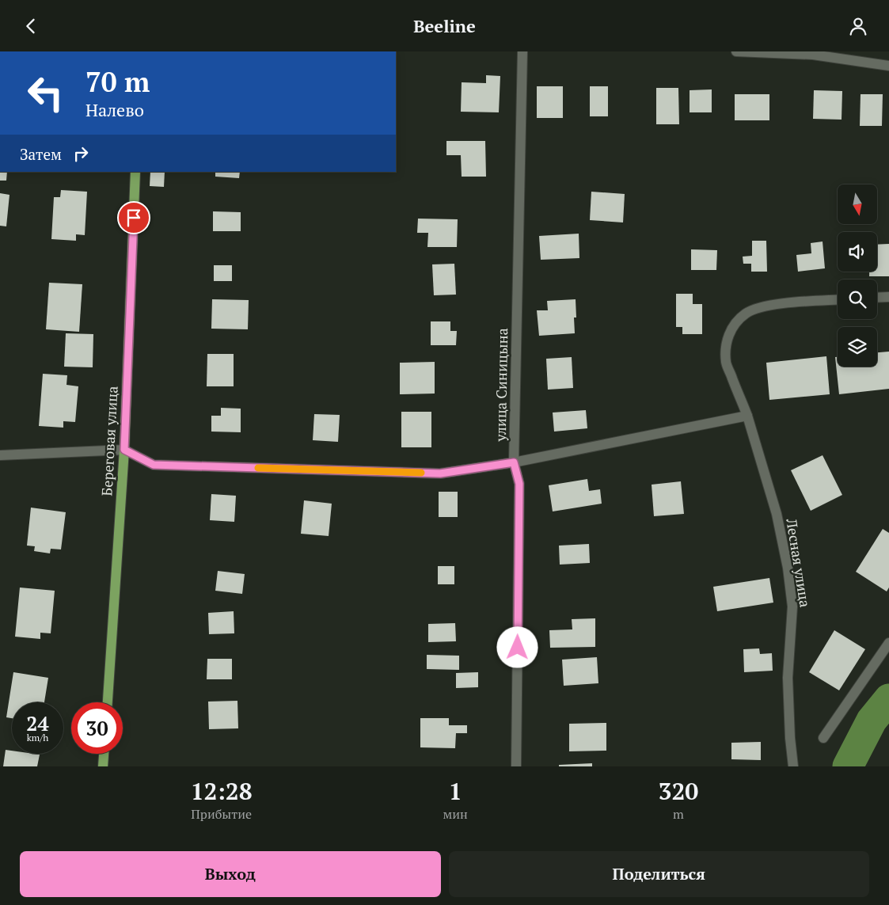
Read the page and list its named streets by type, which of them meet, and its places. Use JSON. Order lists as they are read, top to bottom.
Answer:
{
  "streets": {
    "main road": ["Береговая улица"],
    "street": ["улица Синицына", "Лесная улица"]
  },
  "north": "bottom",
  "page": {
    "header": "Beeline",
    "turn": ["70 m", "Налево"],
    "then": "Затем",
    "speed": "24 km/h",
    "limit": "30",
    "eta": [
      "12:28",
      "Прибытие",
      "1",
      "мин",
      "320",
      "m"
    ],
    "buttons": ["Выход", "Поделиться"]
  }
}
